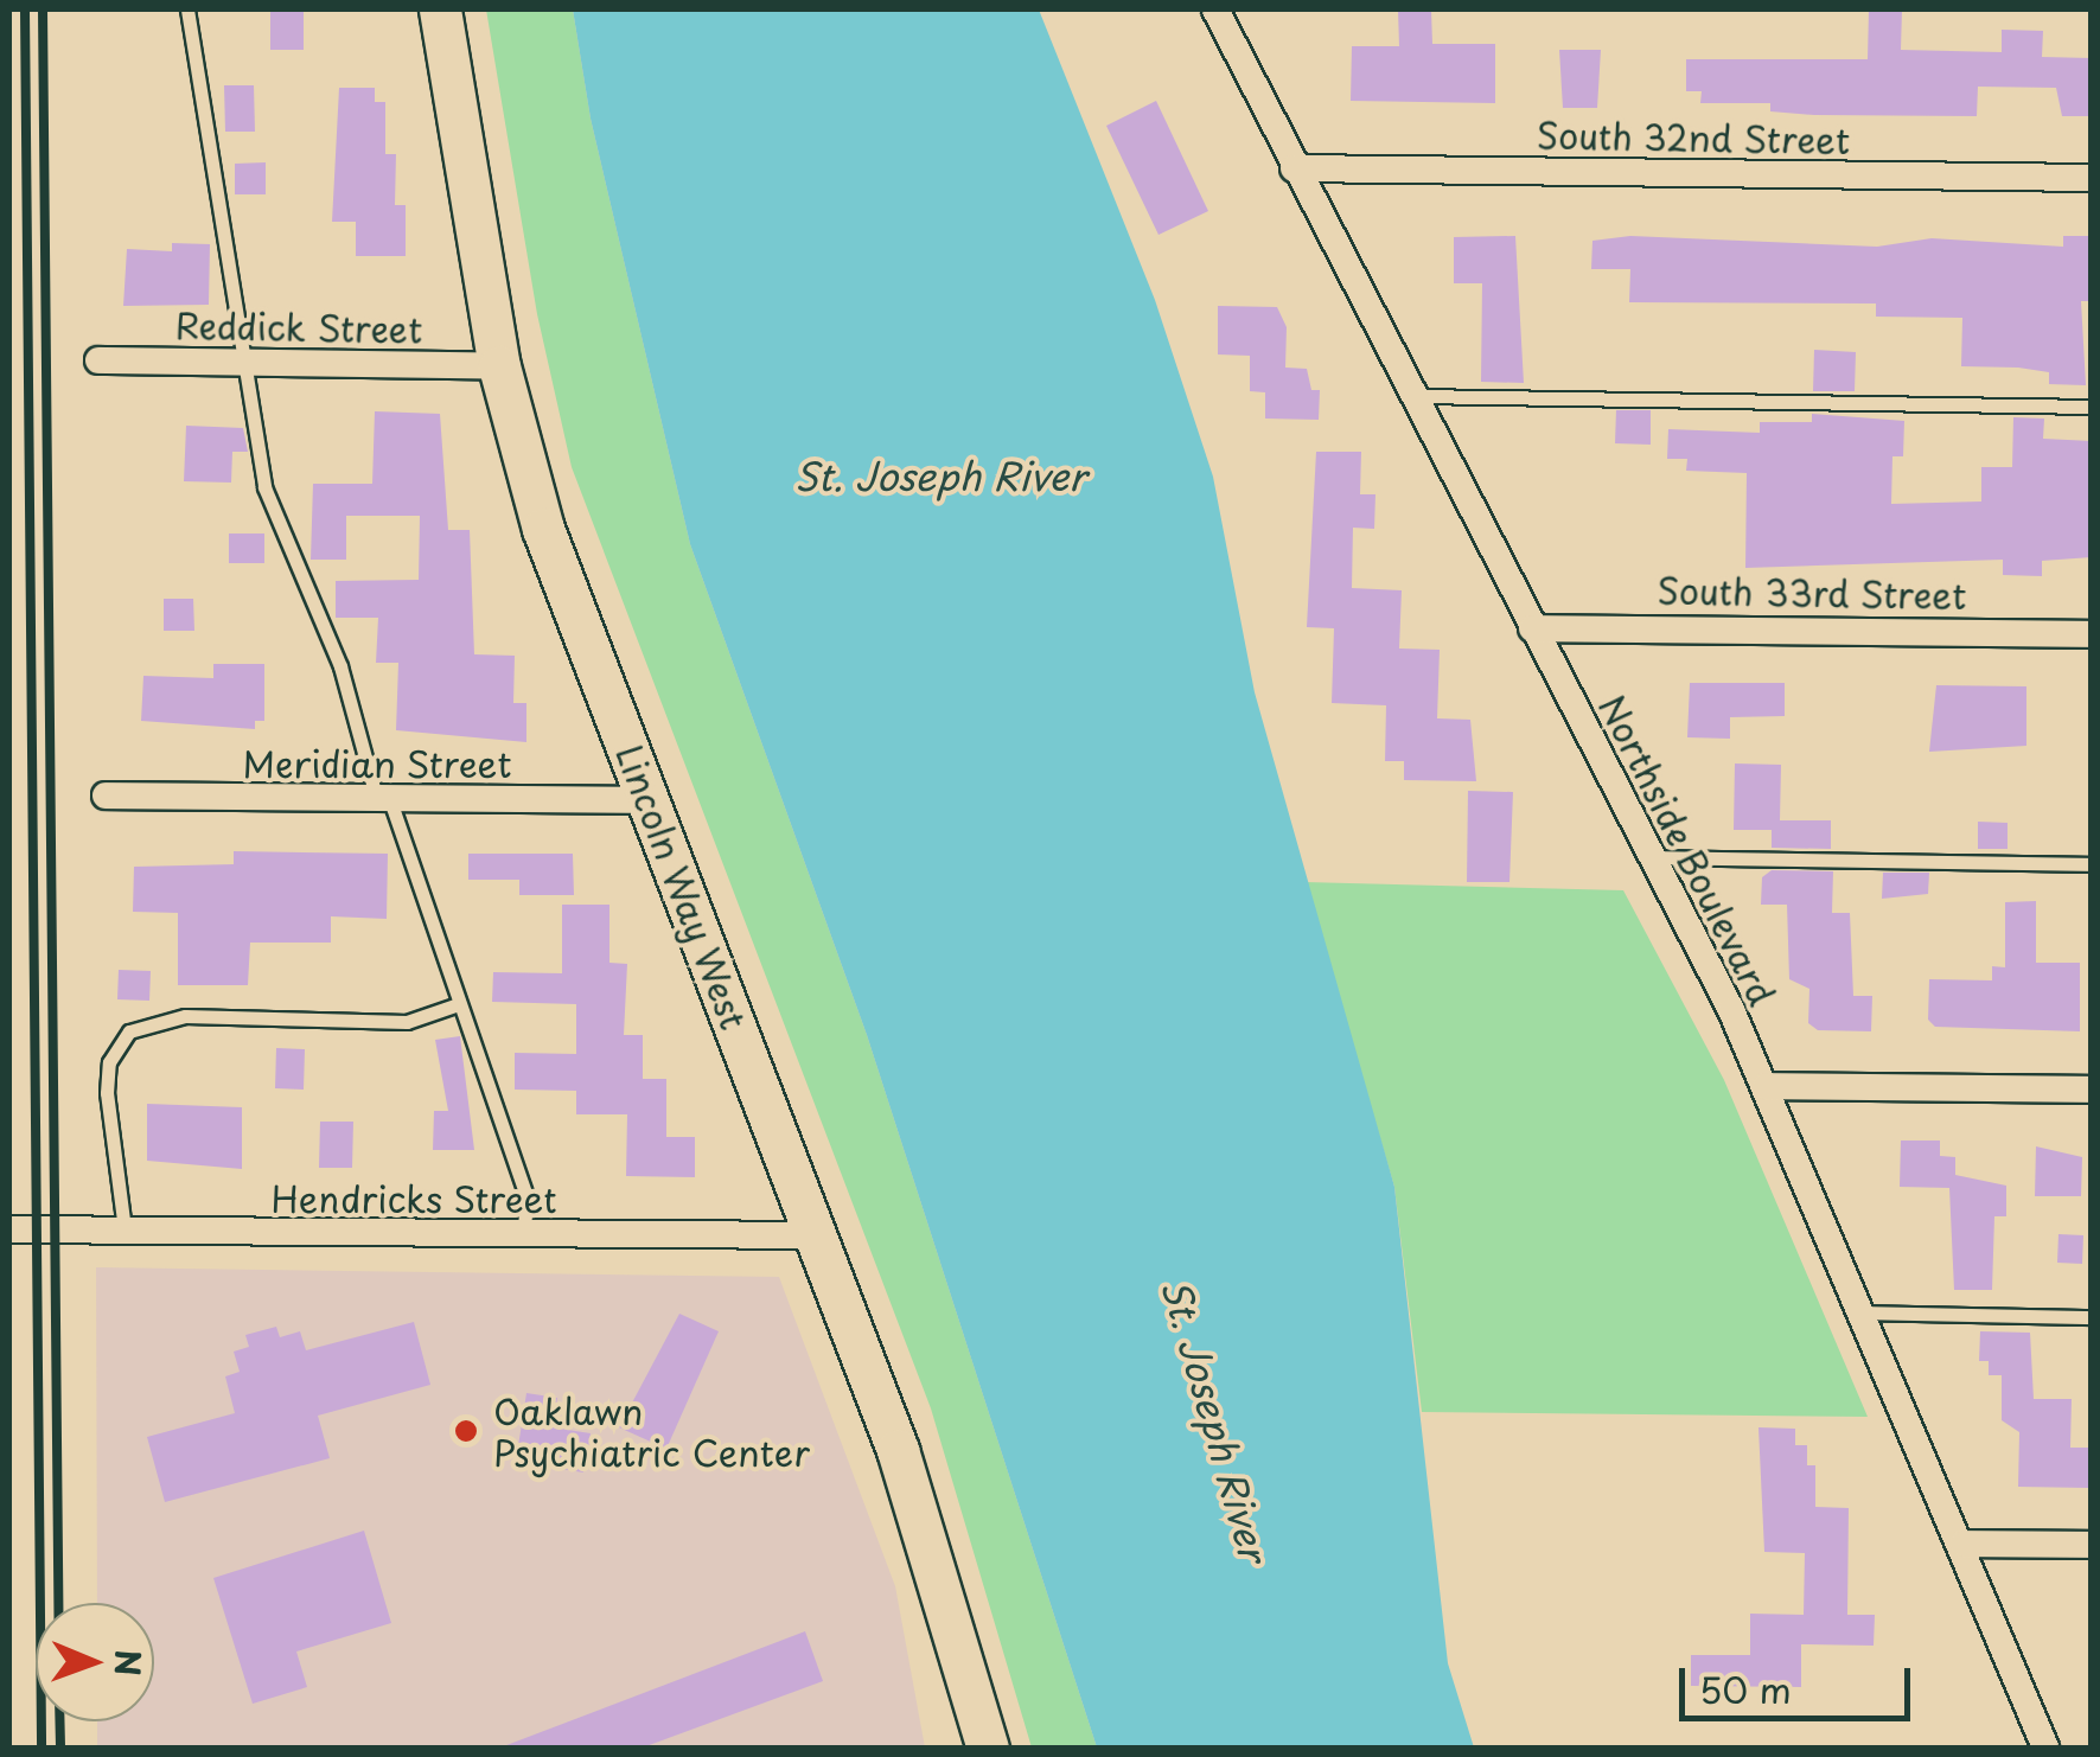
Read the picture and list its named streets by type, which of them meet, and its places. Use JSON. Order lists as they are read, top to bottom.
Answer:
{
  "streets": {
    "main road": ["Lincoln Way West"],
    "street": [
      "South 32nd Street",
      "Reddick Street",
      "South 33rd Street",
      "Meridian Street",
      "Northside Boulevard",
      "Hendricks Street"
    ]
  },
  "crossings": [
    ["South 32nd Street", "Northside Boulevard"],
    ["Reddick Street", "Lincoln Way West"],
    ["South 33rd Street", "Northside Boulevard"],
    ["Meridian Street", "Lincoln Way West"],
    ["Lincoln Way West", "Hendricks Street"]
  ],
  "water": ["St. Joseph River"],
  "places": ["Oaklawn Psychiatric Center"],
  "scale_bar": "50 m",
  "north": "right"
}
